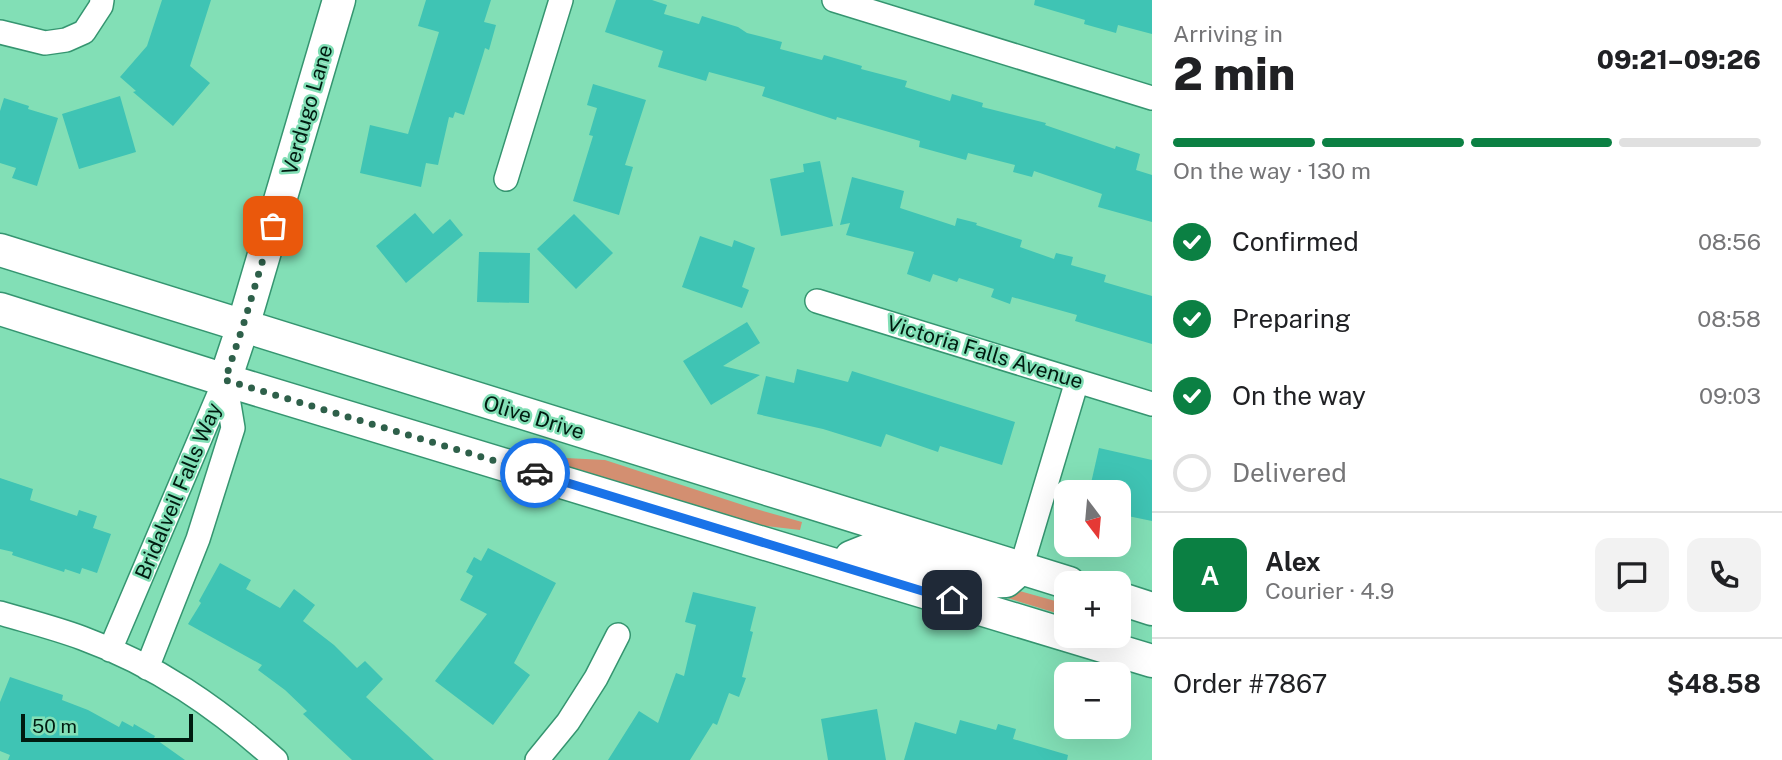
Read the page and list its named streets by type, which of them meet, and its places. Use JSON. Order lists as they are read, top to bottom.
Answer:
{
  "streets": {
    "main road": ["Verdugo Lane", "Olive Drive"],
    "street": ["Victoria Falls Avenue", "Bridalveil Falls Way"]
  },
  "crossings": [
    ["Verdugo Lane", "Olive Drive"],
    ["Verdugo Lane", "Bridalveil Falls Way"]
  ],
  "scale_bar": "50 m",
  "north": "bottom",
  "page": {
    "heading": ["2 min", "Arriving in", "09:21–09:26"],
    "panel": [
      "Alex",
      "Courier · 4.9",
      "Order #7867",
      "$48.58"
    ],
    "bar": "On the way · 130 m",
    "list": [
      ["Confirmed", "08:56"],
      ["Preparing", "08:58"],
      ["On the way", "09:03"],
      "Delivered"
    ],
    "map_buttons": ["+", "−"],
    "round": "A",
    "scale": "50 m"
  }
}
